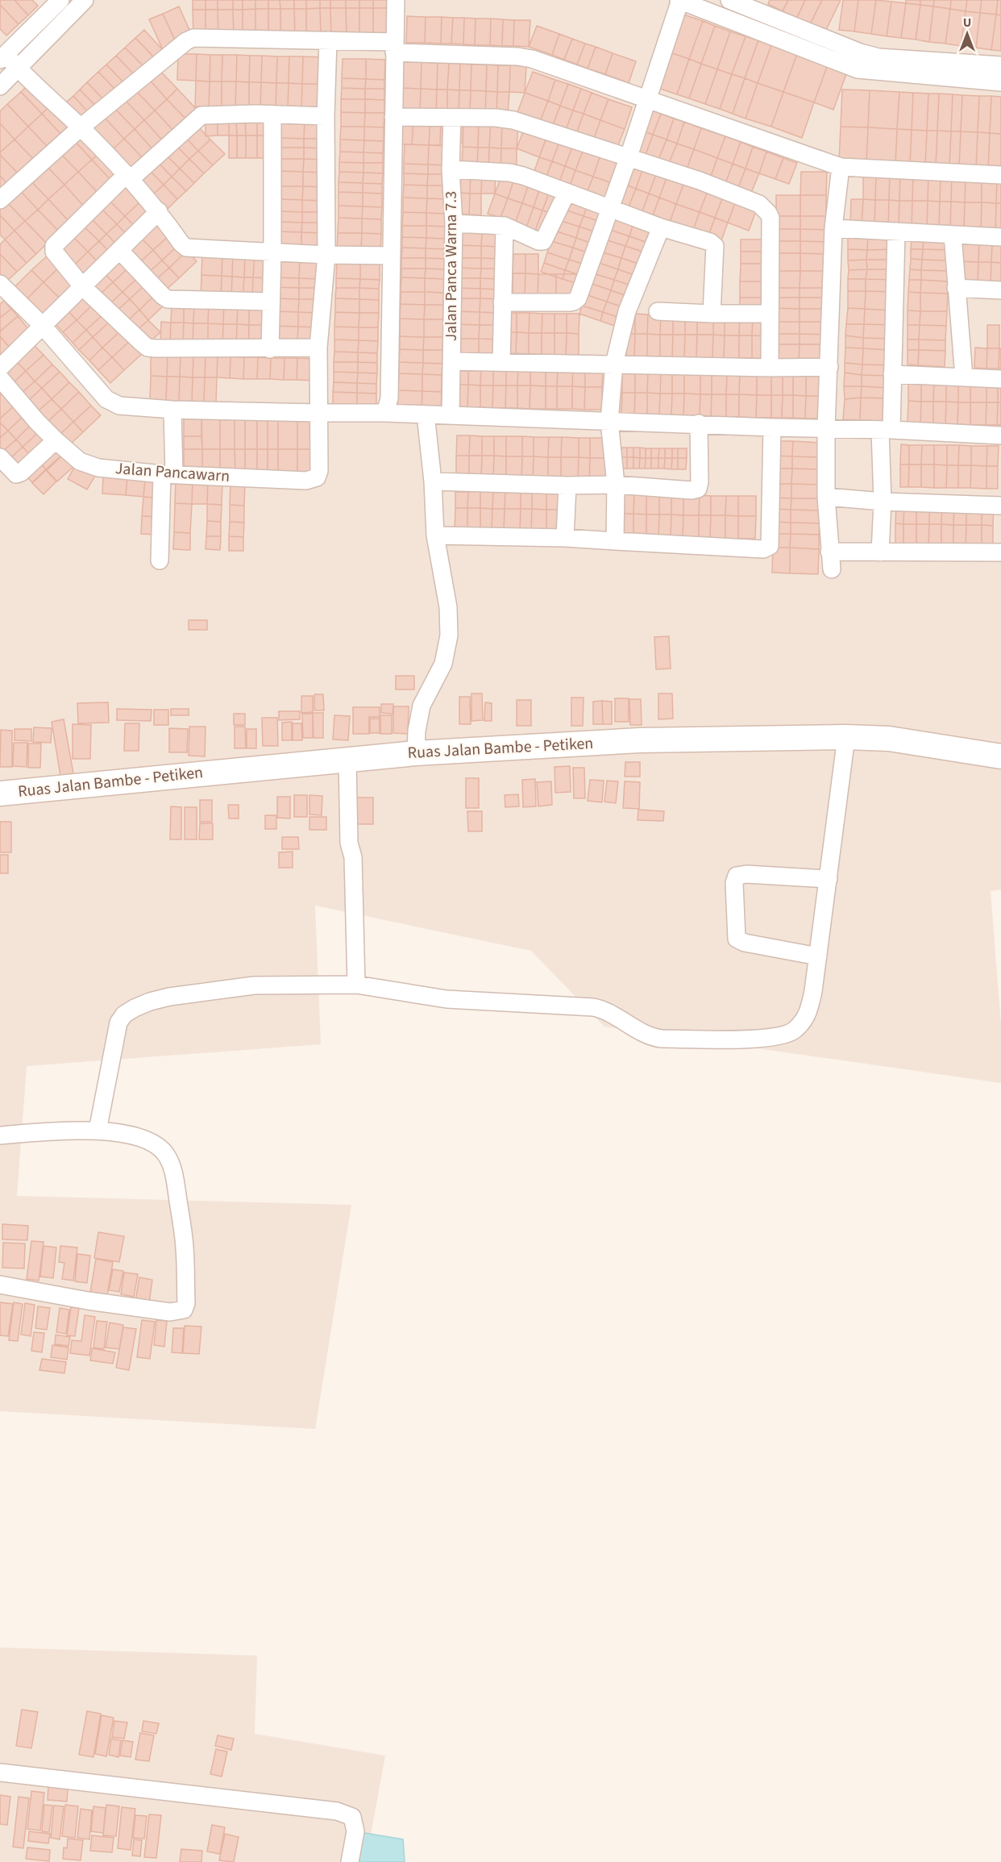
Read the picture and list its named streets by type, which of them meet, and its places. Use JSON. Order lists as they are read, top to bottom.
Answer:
{
  "streets": {
    "main road": ["Ruas Jalan Bambe - Petiken"],
    "street": ["Jalan Panca Warna 7.3", "Jalan Pancawarn"]
  },
  "north": "top"
}
